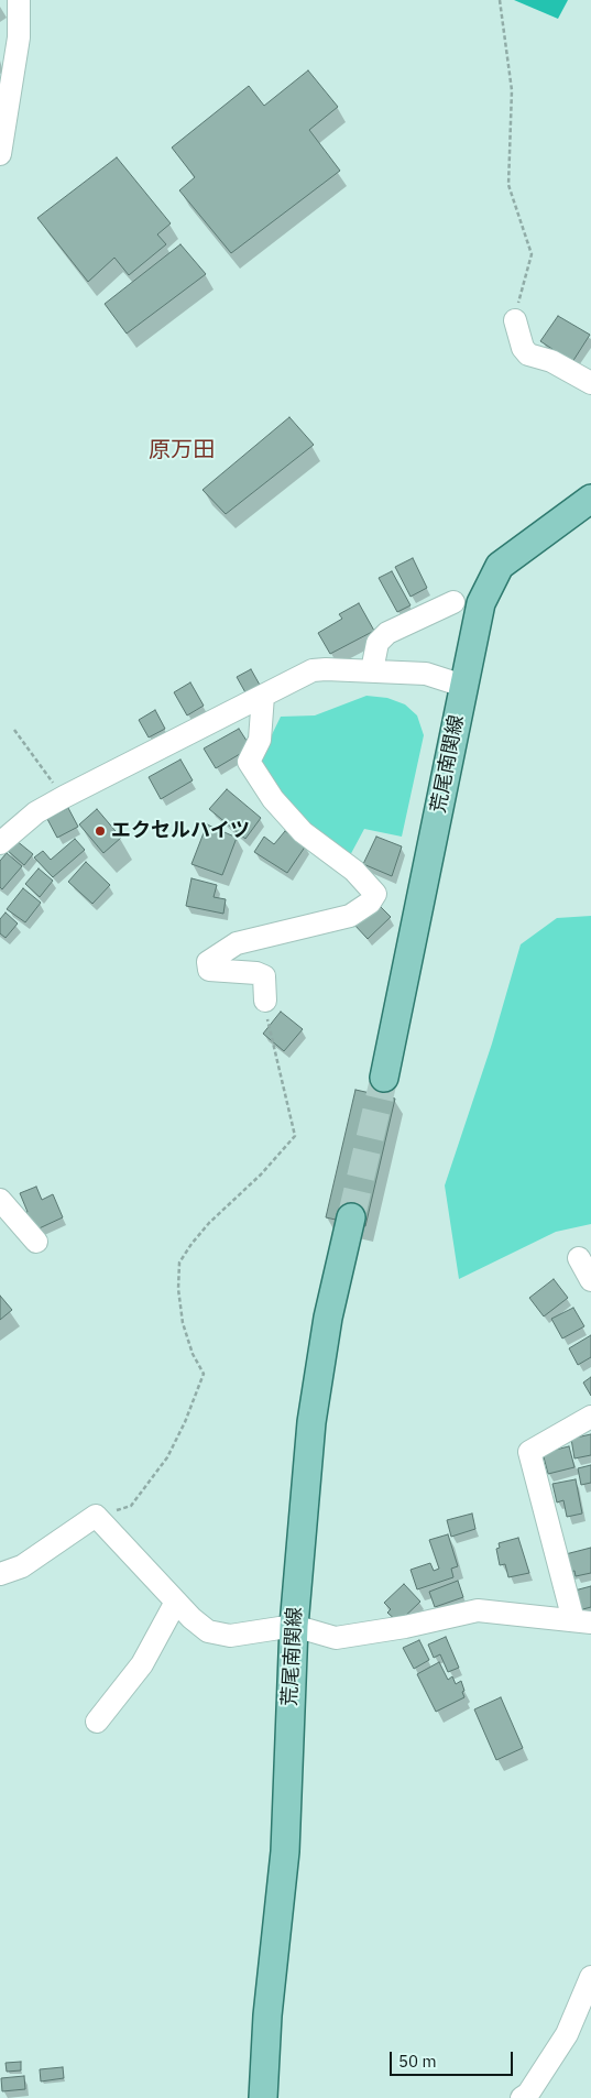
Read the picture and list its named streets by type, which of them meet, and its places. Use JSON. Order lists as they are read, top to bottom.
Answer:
{
  "streets": {
    "main road": ["荒尾南関線"]
  },
  "districts": ["原万田"],
  "places": ["エクセルハイツ"],
  "scale_bar": "50 m"
}
